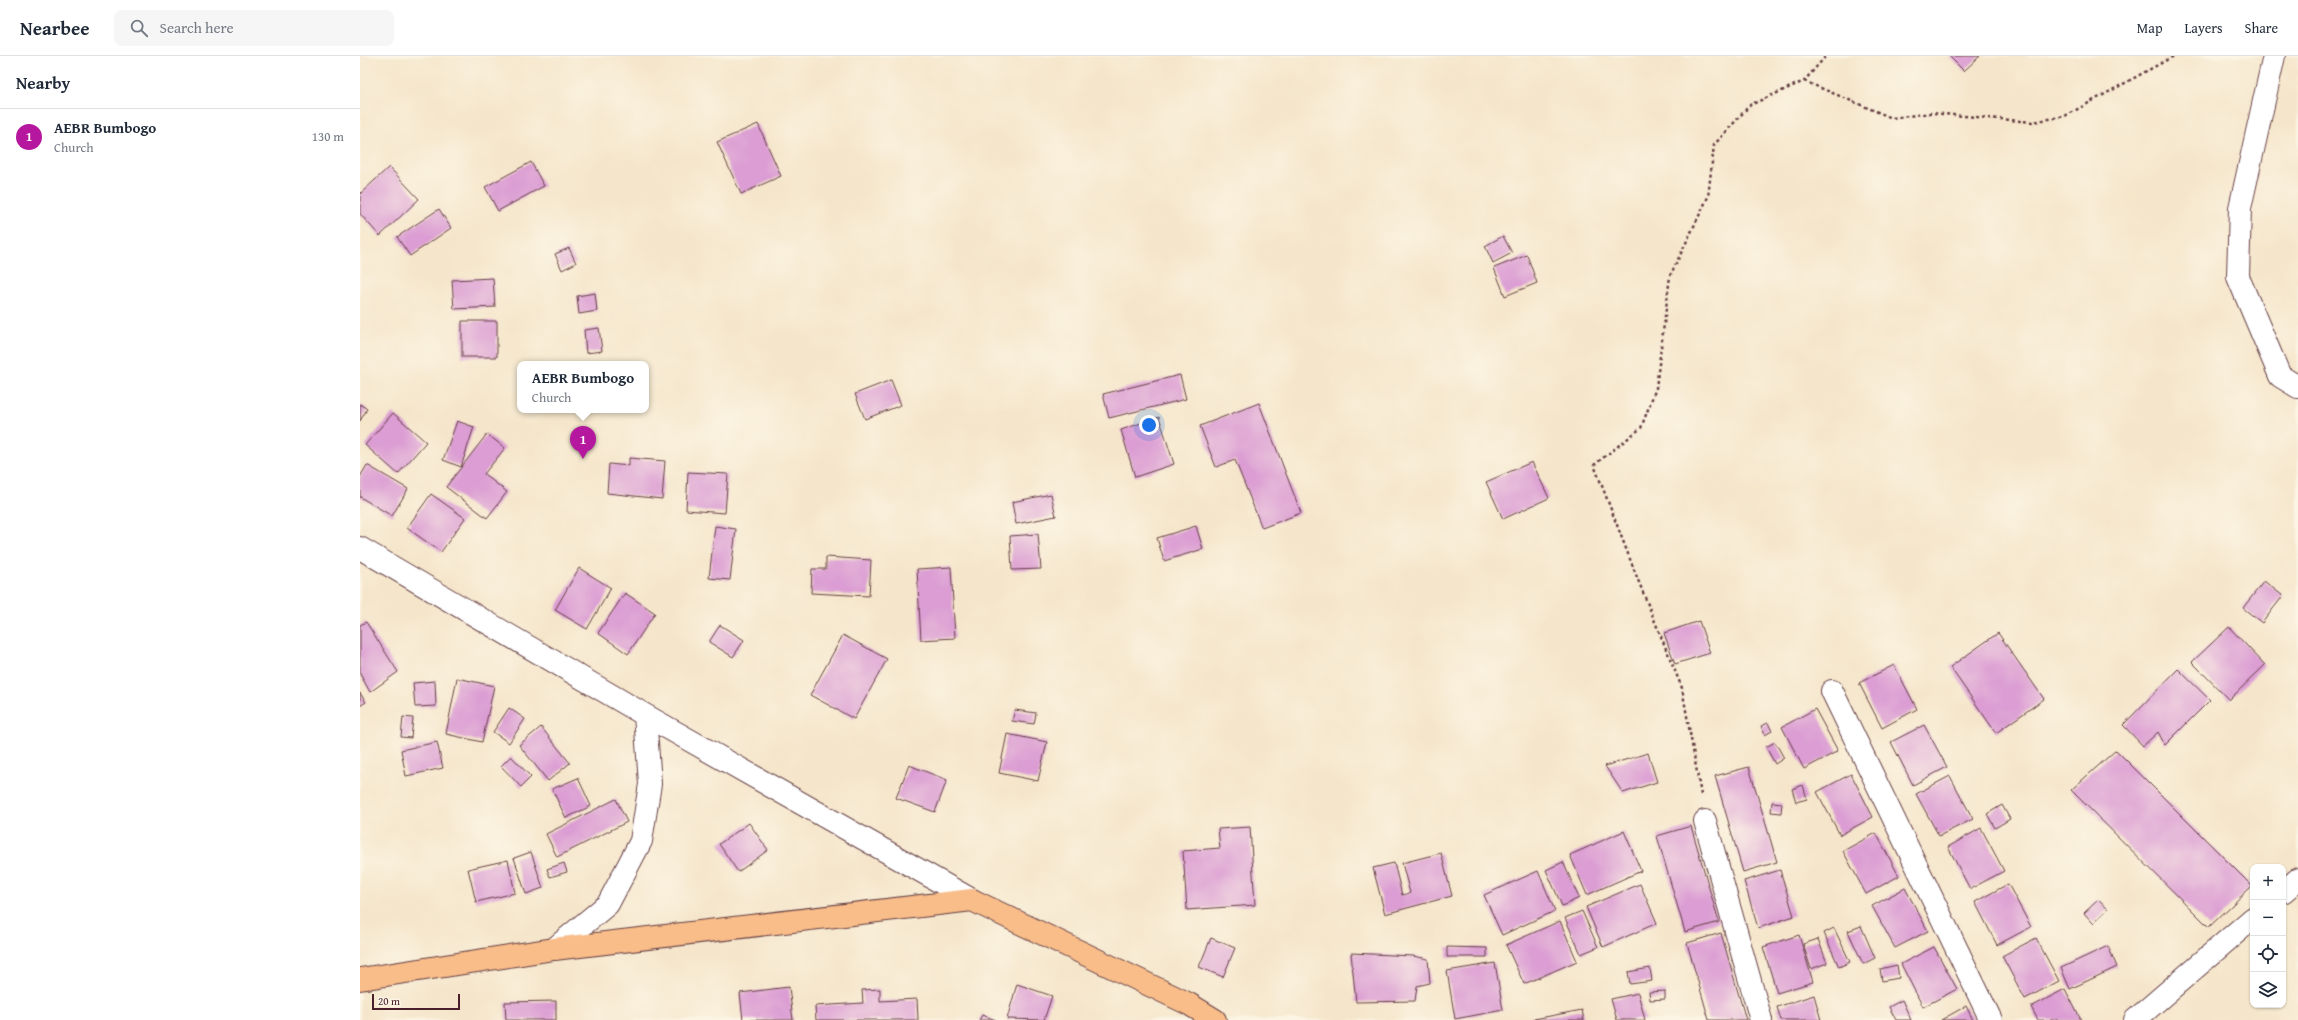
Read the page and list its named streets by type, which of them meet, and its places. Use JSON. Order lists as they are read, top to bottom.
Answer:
{
  "scale_bar": "20 m",
  "page": {
    "header": "Nearbee",
    "search": "Search here",
    "nav": ["Map", "Layers", "Share"],
    "heading": "Nearby",
    "list": [
      {
        "mark": "1",
        "name": "AEBR Bumbogo",
        "note": "Church",
        "value": "130 m"
      }
    ],
    "popup": ["AEBR Bumbogo", "Church"],
    "pins": "1",
    "map_buttons": ["+", "−"],
    "scale": "20 m"
  }
}
